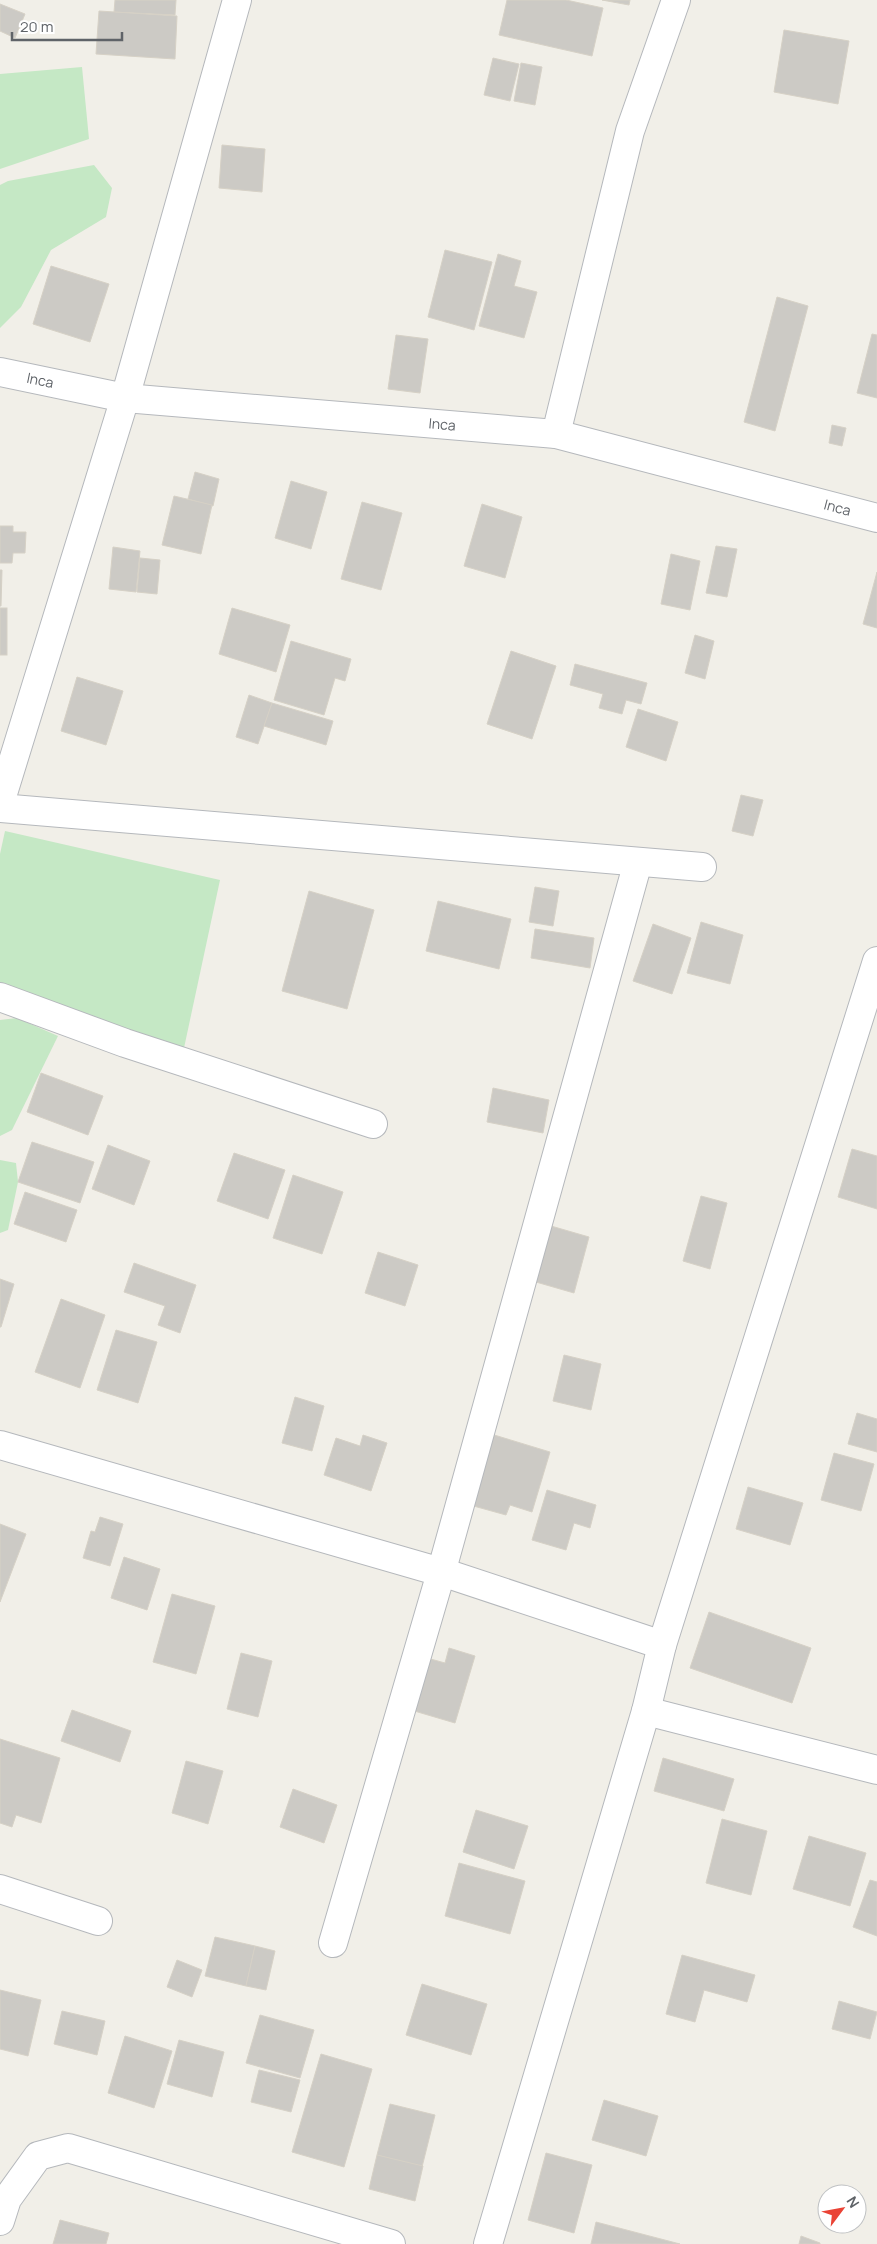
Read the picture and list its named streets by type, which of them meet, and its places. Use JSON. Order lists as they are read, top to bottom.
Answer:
{
  "streets": {
    "street": ["Inca"]
  },
  "scale_bar": "20 m",
  "north": "top right"
}
